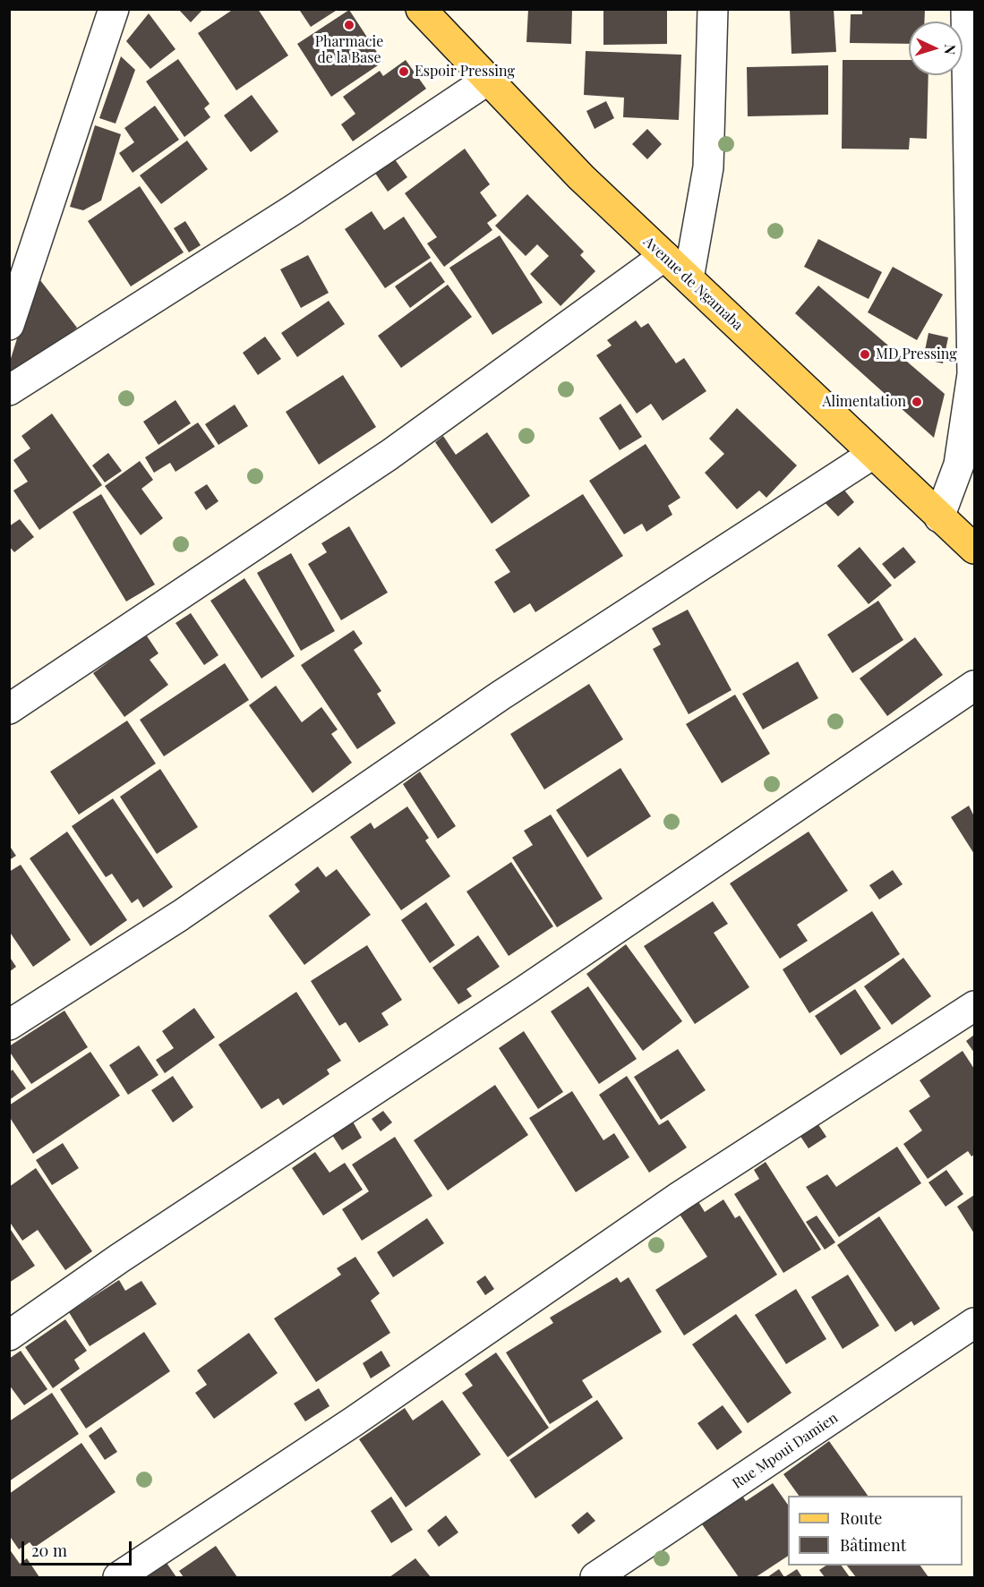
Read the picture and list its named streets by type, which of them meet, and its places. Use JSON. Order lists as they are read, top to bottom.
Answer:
{
  "streets": {
    "main road": ["Avenue de Ngamaba"],
    "street": ["Rue Mpoui Damien"]
  },
  "places": [
    "Pharmacie de la Base",
    "Espoir Pressing",
    "MD Pressing",
    "Alimentation"
  ],
  "legend": ["Route", "Bâtiment"],
  "scale_bar": "20 m",
  "north": "right"
}
